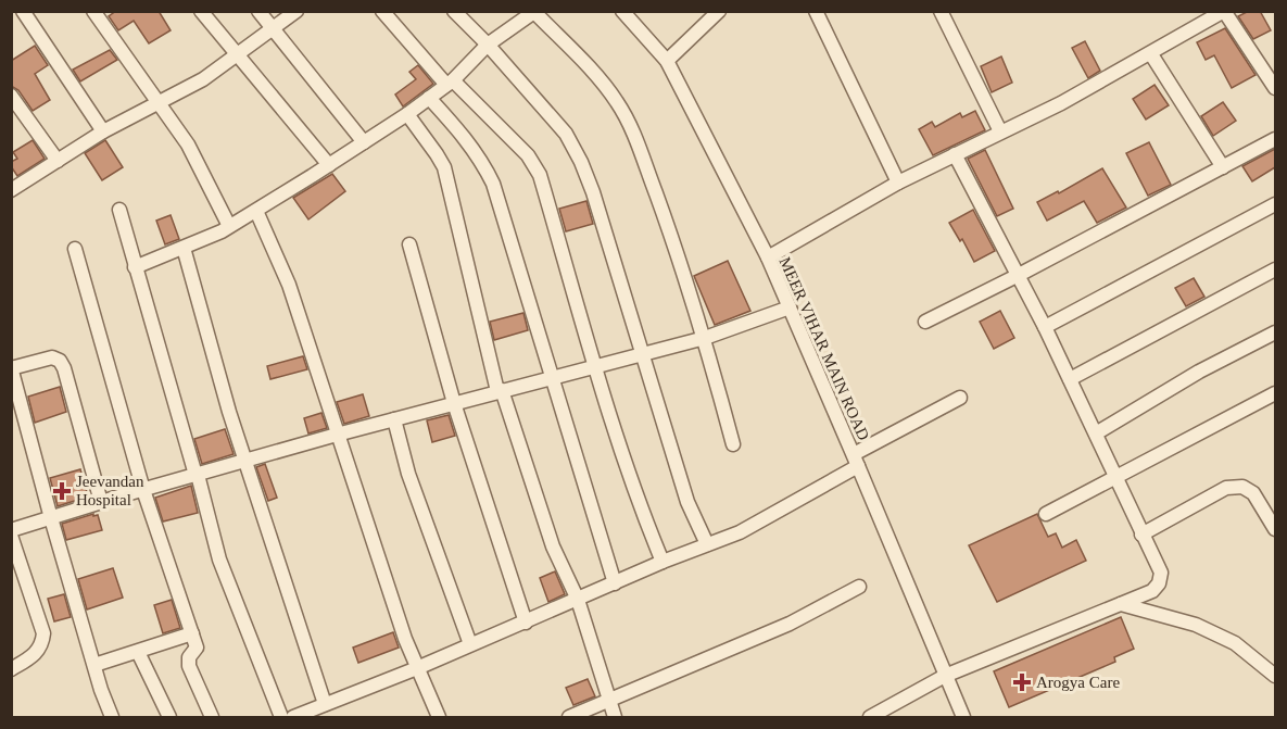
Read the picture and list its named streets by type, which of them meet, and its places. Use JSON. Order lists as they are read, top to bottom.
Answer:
{
  "streets": {
    "street": ["MEER VIHAR MAIN ROAD"]
  },
  "places": {
    "health": ["Jeevandan Hospital", "Arogya Care"]
  }
}
